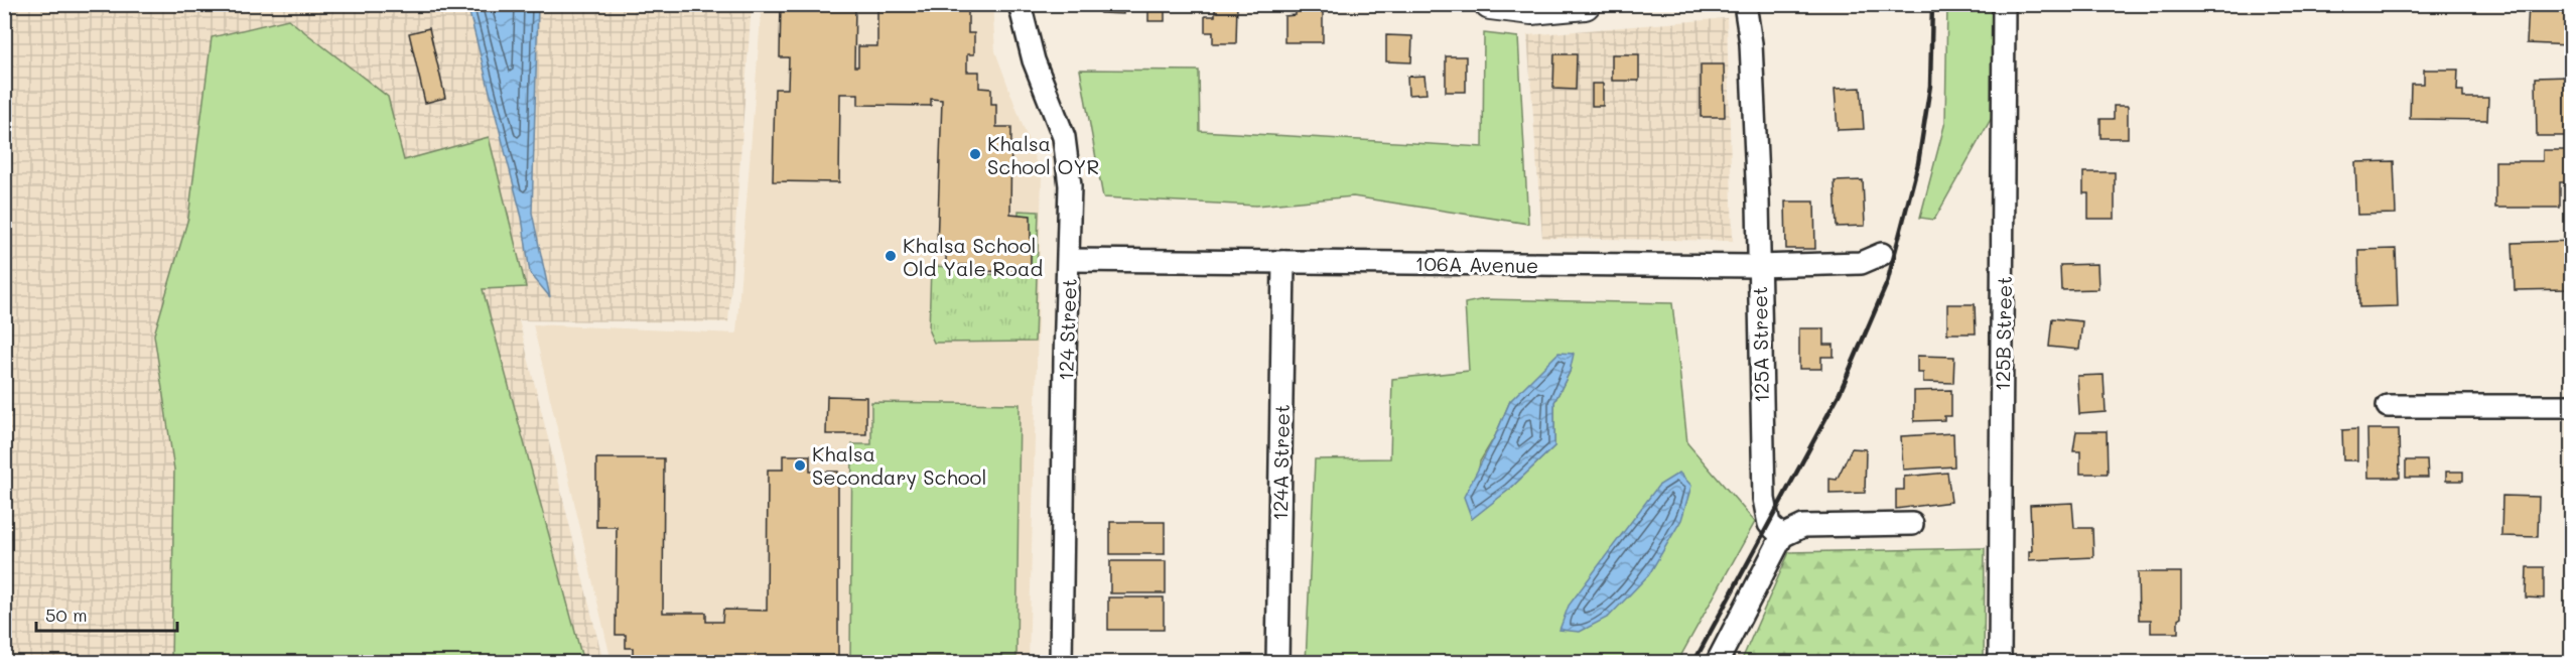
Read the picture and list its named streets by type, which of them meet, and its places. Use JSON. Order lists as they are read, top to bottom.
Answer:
{
  "streets": {
    "street": [
      "106A Avenue",
      "124 Street",
      "125B Street",
      "125A Street",
      "124A Street"
    ]
  },
  "crossings": [
    ["106A Avenue", "124 Street"],
    ["106A Avenue", "125A Street"],
    ["106A Avenue", "124A Street"]
  ],
  "places": ["Khalsa School OYR", "Khalsa School Old Yale Road", "Khalsa Secondary School"],
  "scale_bar": "50 m"
}
